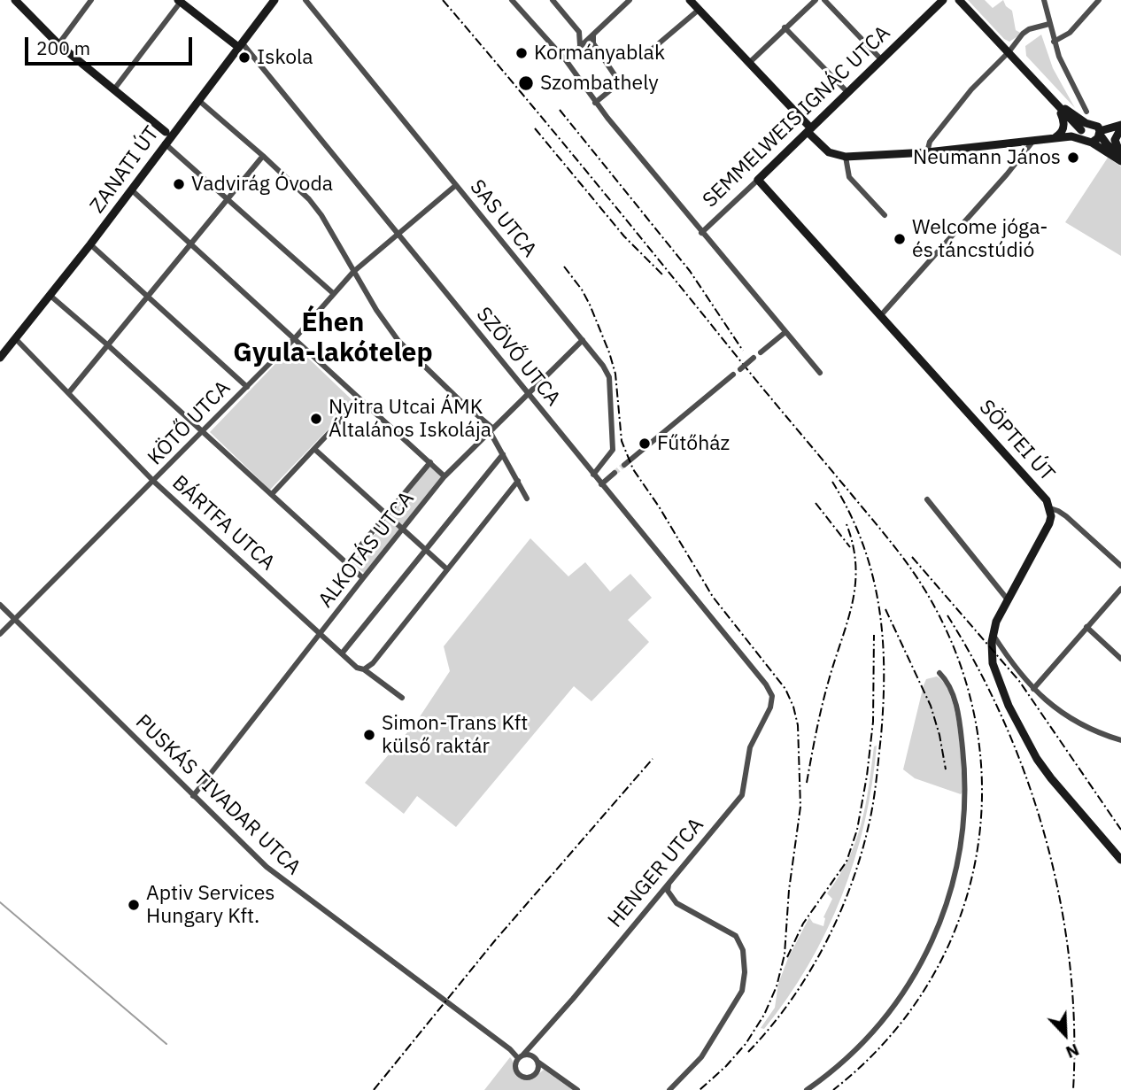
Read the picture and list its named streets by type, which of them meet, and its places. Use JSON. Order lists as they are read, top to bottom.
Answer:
{
  "streets": {
    "street": [
      "SEMMELWEIS IGNÁC UTCA",
      "ZANATI ÚT",
      "SAS UTCA",
      "SZÖVŐ UTCA",
      "KÖTŐ UTCA",
      "SÖPTEI ÚT",
      "BÁRTFA UTCA",
      "ALKOTÁS UTCA",
      "PUSKÁS TIVADAR UTCA",
      "HENGER UTCA"
    ]
  },
  "crossings": [
    ["SEMMELWEIS IGNÁC UTCA", "SÖPTEI ÚT"],
    ["ZANATI ÚT", "SZÖVŐ UTCA"],
    ["ZANATI ÚT", "BÁRTFA UTCA"],
    ["SAS UTCA", "SZÖVŐ UTCA"],
    ["SAS UTCA", "KÖTŐ UTCA"],
    ["SAS UTCA", "ALKOTÁS UTCA"],
    ["SZÖVŐ UTCA", "KÖTŐ UTCA"],
    ["SZÖVŐ UTCA", "ALKOTÁS UTCA"],
    ["SZÖVŐ UTCA", "HENGER UTCA"],
    ["KÖTŐ UTCA", "BÁRTFA UTCA"],
    ["KÖTŐ UTCA", "PUSKÁS TIVADAR UTCA"],
    ["BÁRTFA UTCA", "ALKOTÁS UTCA"],
    ["ALKOTÁS UTCA", "PUSKÁS TIVADAR UTCA"],
    ["PUSKÁS TIVADAR UTCA", "HENGER UTCA"]
  ],
  "districts": ["Éhen Gyula-lakótelep"],
  "places": [
    "Kormányablak",
    "Iskola",
    "Szombathely",
    "Neumann János",
    "Vadvirág Óvoda",
    "Welcome jóga- és táncstúdió",
    "Nyitra Utcai ÁMK Általános Iskolája",
    "Fűtőház",
    "Simon-Trans Kft külső raktár",
    "Aptiv Services Hungary Kft."
  ],
  "scale_bar": "200 m",
  "north": "bottom right"
}
